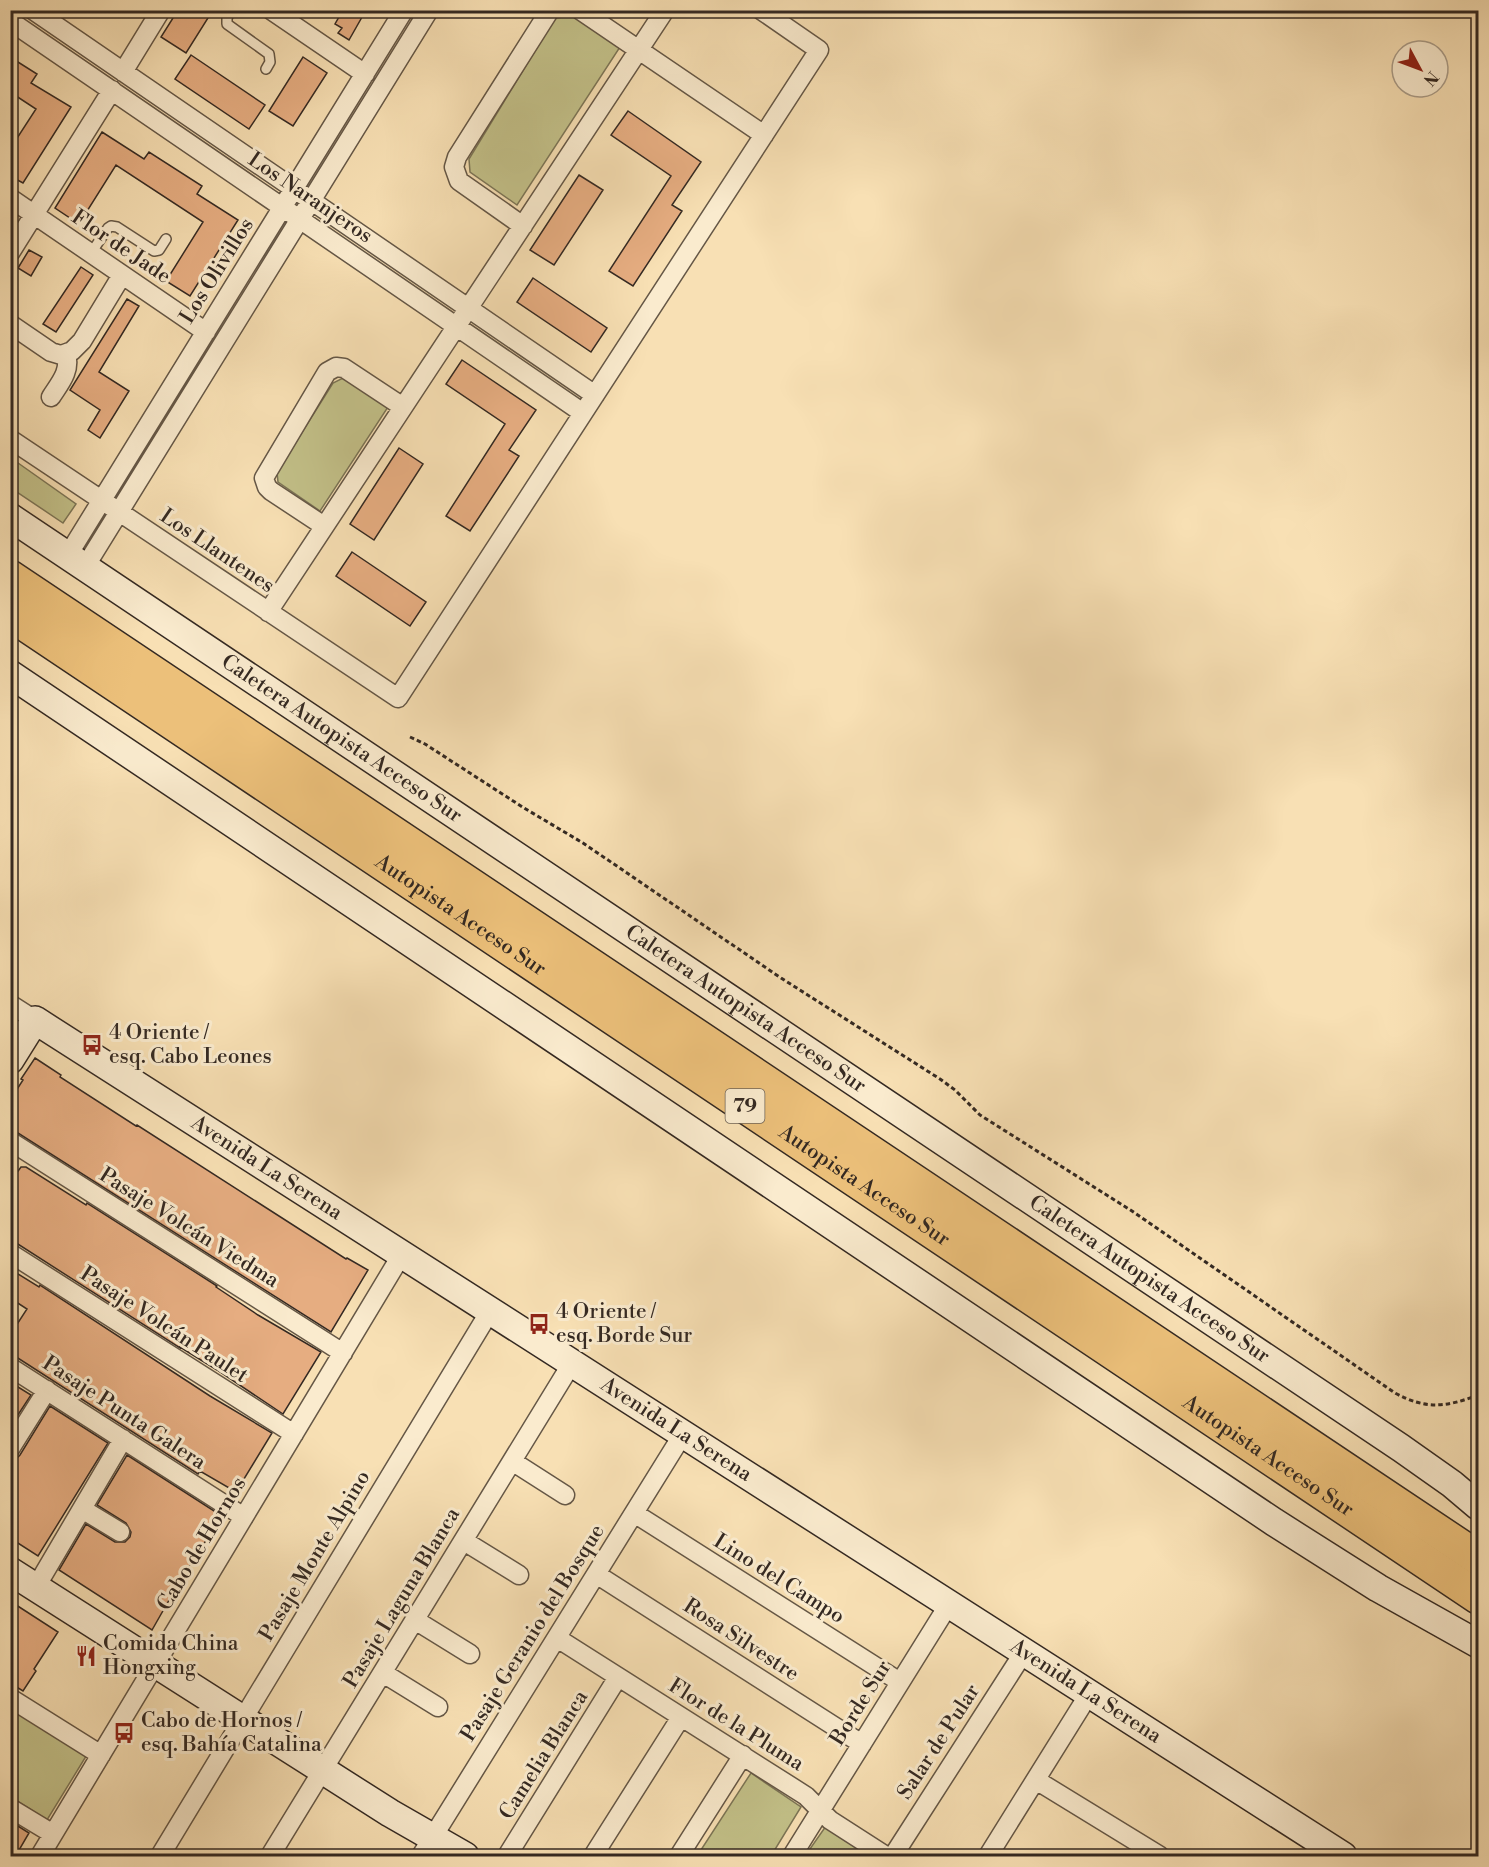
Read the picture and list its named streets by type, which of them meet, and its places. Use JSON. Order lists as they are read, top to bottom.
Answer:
{
  "streets": {
    "highway": ["Autopista Acceso Sur", "79"],
    "main road": ["Caletera Autopista Acceso Sur", "Avenida La Serena"],
    "street": [
      "Los Naranjeros",
      "Flor de Jade",
      "Los Olivillos",
      "Los Llantenes",
      "Pasaje Volcán Viedma",
      "Pasaje Volcán Paulet",
      "Pasaje Punta Galera",
      "Cabo de Hornos",
      "Pasaje Monte Alpino",
      "Lino del Campo",
      "Pasaje Laguna Blanca",
      "Pasaje Geranio del Bosque",
      "Rosa Silvestre",
      "Borde Sur",
      "Flor de la Pluma",
      "Salar de Pular",
      "Camelia Blanca"
    ]
  },
  "crossings": [
    ["Los Naranjeros", "Los Olivillos"],
    ["Los Naranjeros", "Los Llantenes"],
    ["Flor de Jade", "Los Olivillos"],
    ["Los Olivillos", "Los Llantenes"],
    ["Los Olivillos", "Caletera Autopista Acceso Sur"],
    ["Avenida La Serena", "Cabo de Hornos"],
    ["Avenida La Serena", "Pasaje Monte Alpino"],
    ["Avenida La Serena", "Pasaje Laguna Blanca"],
    ["Avenida La Serena", "Pasaje Geranio del Bosque"],
    ["Avenida La Serena", "Borde Sur"],
    ["Avenida La Serena", "Salar de Pular"],
    ["Pasaje Volcán Viedma", "Cabo de Hornos"],
    ["Pasaje Volcán Paulet", "Cabo de Hornos"],
    ["Pasaje Punta Galera", "Cabo de Hornos"],
    ["Lino del Campo", "Pasaje Geranio del Bosque"],
    ["Lino del Campo", "Borde Sur"],
    ["Pasaje Geranio del Bosque", "Rosa Silvestre"],
    ["Pasaje Geranio del Bosque", "Flor de la Pluma"],
    ["Rosa Silvestre", "Borde Sur"],
    ["Borde Sur", "Flor de la Pluma"],
    ["Flor de la Pluma", "Camelia Blanca"]
  ],
  "places": {
    "bus stop": ["4 Oriente / esq. Cabo Leones", "4 Oriente / esq. Borde Sur", "Cabo de Hornos / esq. Bahía Catalina"],
    "restaurant": ["Comida China Hongxing"]
  },
  "north": "bottom right"
}
